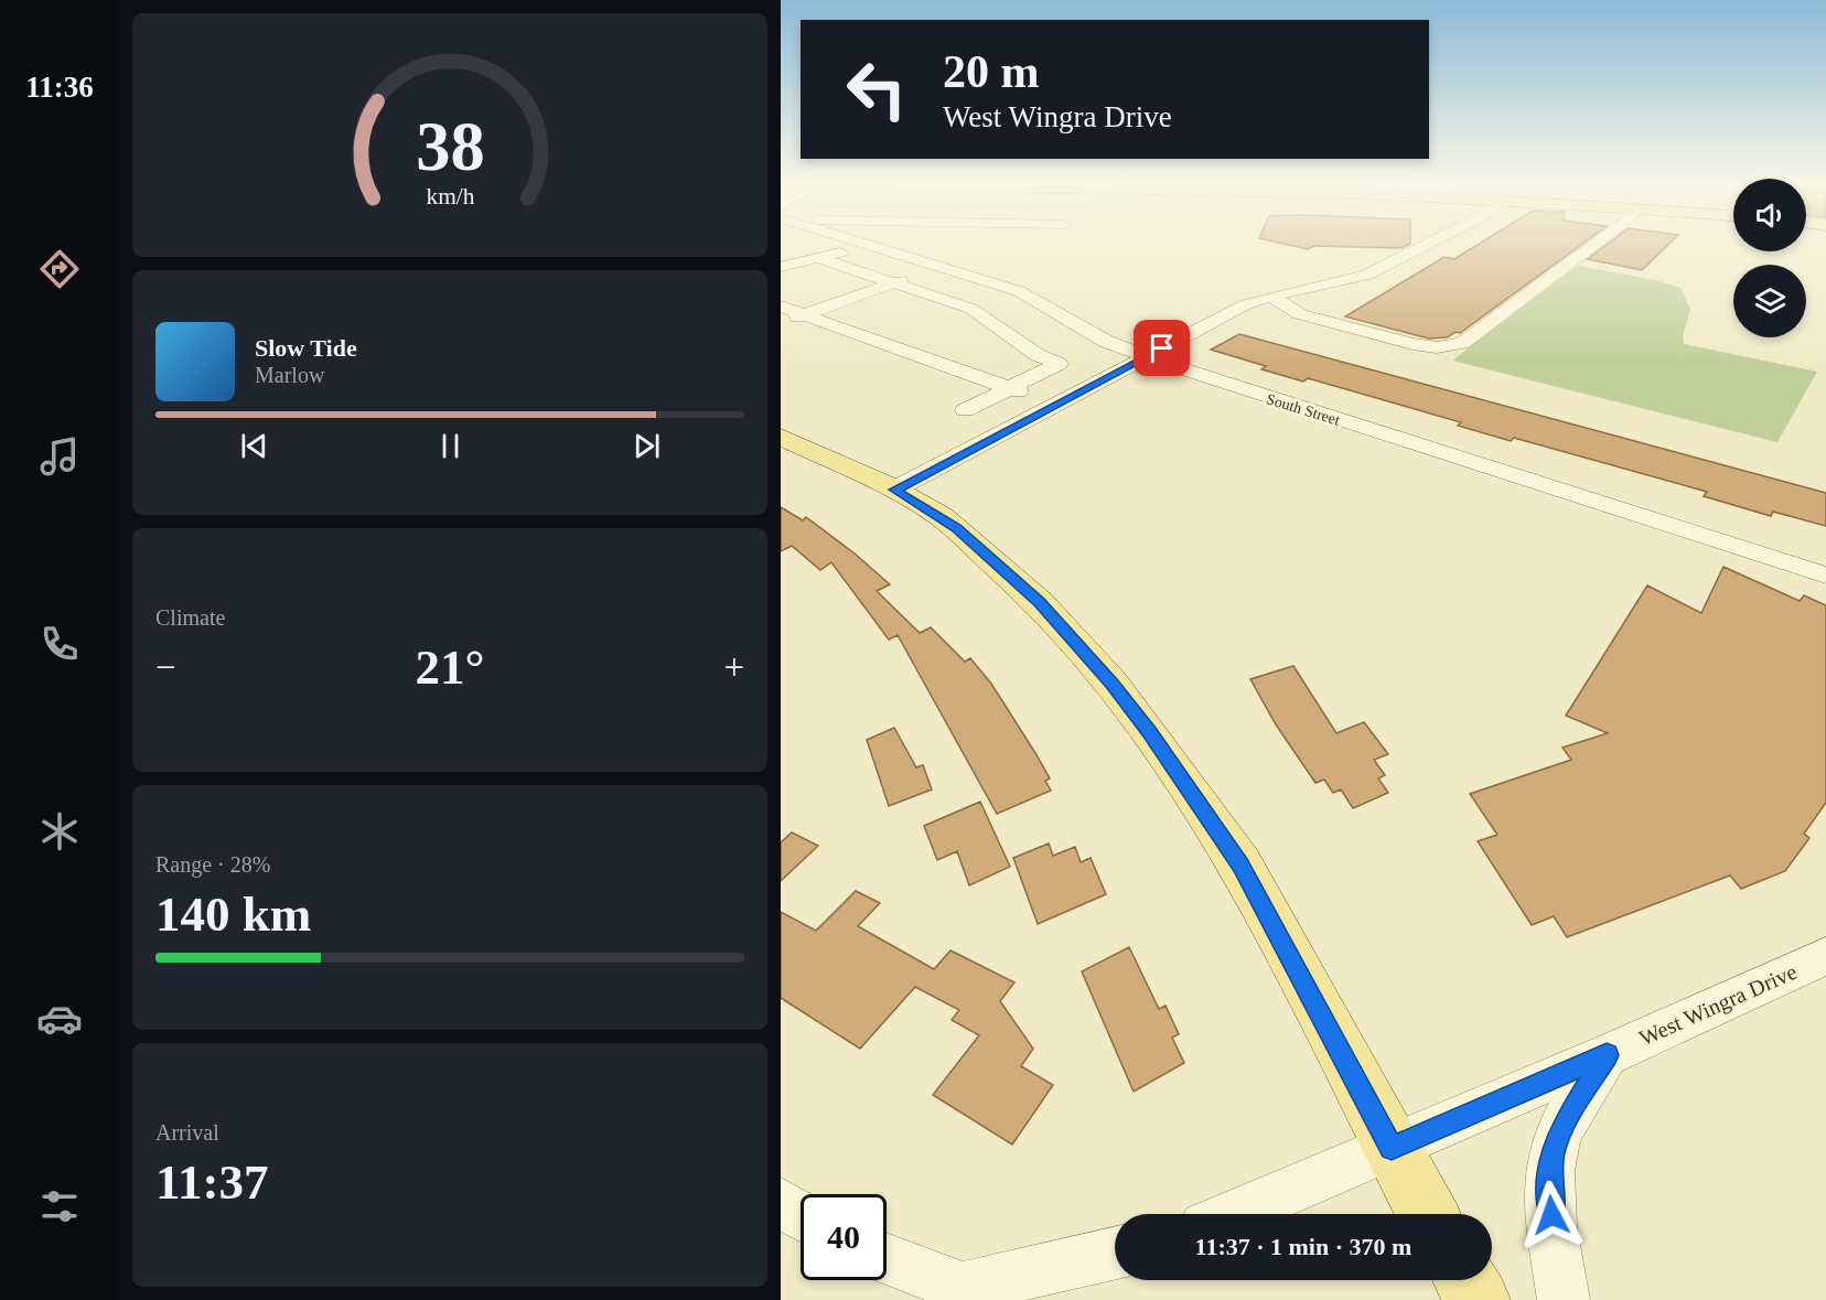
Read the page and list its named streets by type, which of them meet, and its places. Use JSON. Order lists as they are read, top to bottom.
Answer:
{
  "streets": {
    "street": ["South Street", "West Wingra Drive"]
  },
  "page": {
    "tabs": "11:36",
    "turn": ["20 m", "West Wingra Drive"],
    "song": ["Slow Tide", "Marlow"],
    "tile": [
      "Climate",
      ["Range · 28%", "140 km"],
      ["Arrival", "11:37"]
    ],
    "heat": ["−", "21°", "+"],
    "limit": "40",
    "trip": "11:37 · 1 min · 370 m",
    "gauge": ["38", "km/h"]
  }
}
